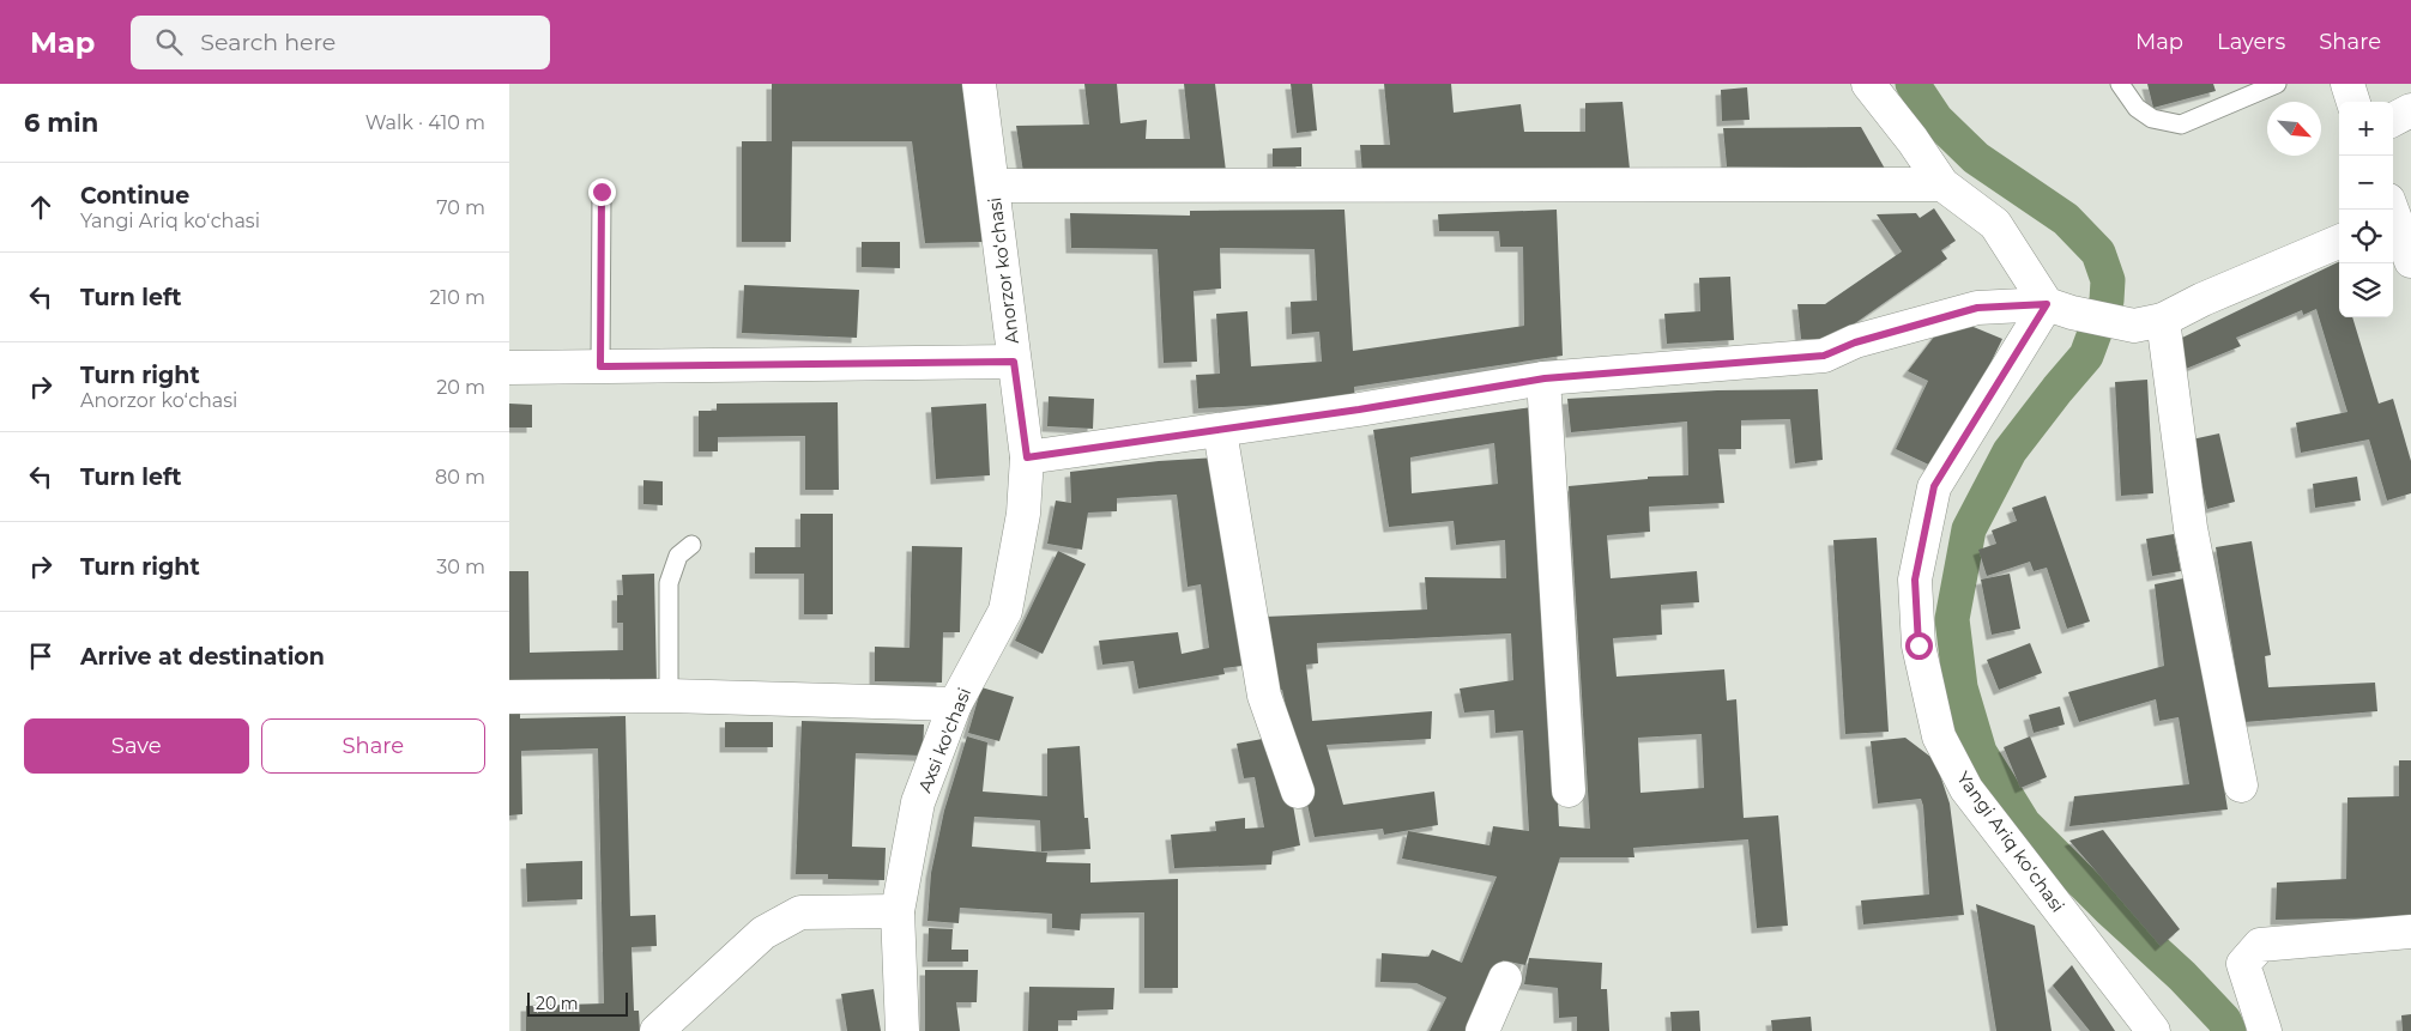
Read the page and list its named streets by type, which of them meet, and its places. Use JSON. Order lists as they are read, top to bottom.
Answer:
{
  "streets": {
    "street": ["Anorzor koʻchasi", "Axsi ko'chasi", "Yangi Ariq koʻchasi"]
  },
  "crossings": [
    ["Anorzor koʻchasi", "Axsi ko'chasi"]
  ],
  "scale_bar": "20 m",
  "north": "bottom right",
  "page": {
    "header": "Map",
    "search": "Search here",
    "nav": ["Map", "Layers", "Share"],
    "heading": ["6 min", "Walk · 410 m"],
    "map_buttons": ["+", "−"],
    "list": [
      ["Continue", "Yangi Ariq koʻchasi", "70 m"],
      ["Turn left", "210 m"],
      ["Turn right", "Anorzor koʻchasi", "20 m"],
      ["Turn left", "80 m"],
      ["Turn right", "30 m"],
      "Arrive at destination"
    ],
    "buttons": ["Save", "Share"],
    "scale": "20 m"
  }
}
